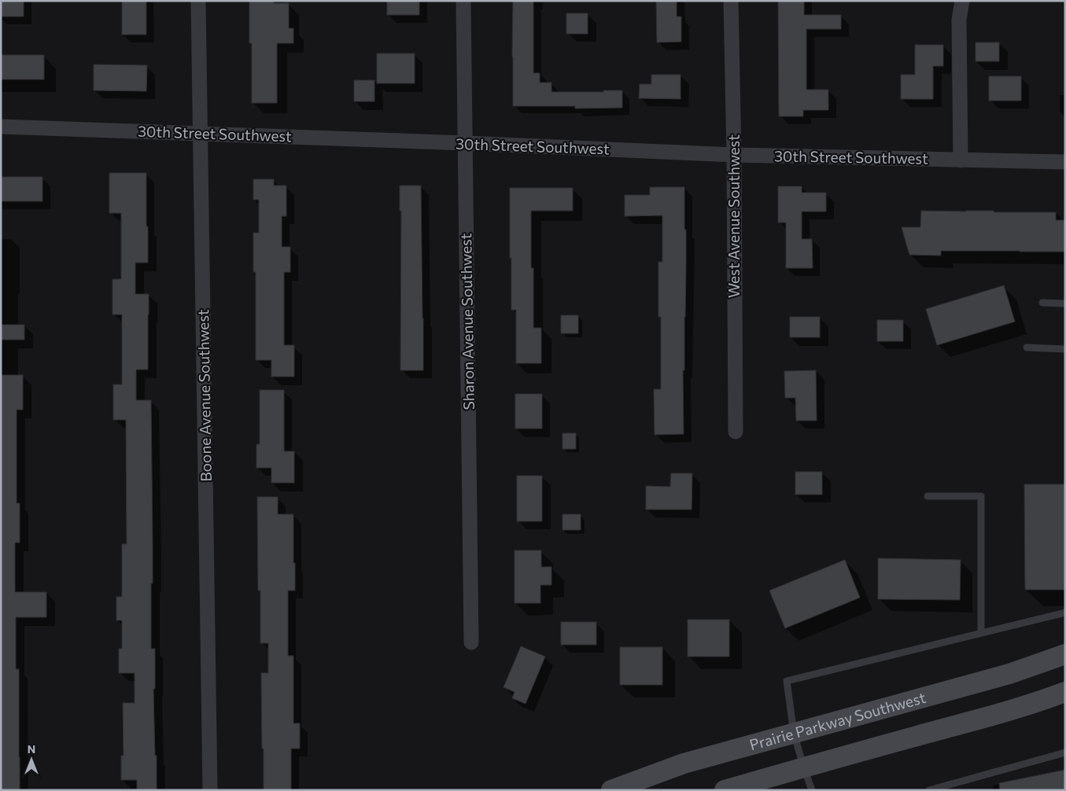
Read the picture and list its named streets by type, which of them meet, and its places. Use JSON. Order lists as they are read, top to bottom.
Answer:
{
  "streets": {
    "street": [
      "30th Street Southwest",
      "West Avenue Southwest",
      "Sharon Avenue Southwest",
      "Boone Avenue Southwest",
      "Prairie Parkway Southwest"
    ]
  },
  "crossings": [
    ["30th Street Southwest", "West Avenue Southwest"],
    ["30th Street Southwest", "Sharon Avenue Southwest"],
    ["30th Street Southwest", "Boone Avenue Southwest"]
  ],
  "north": "top"
}
